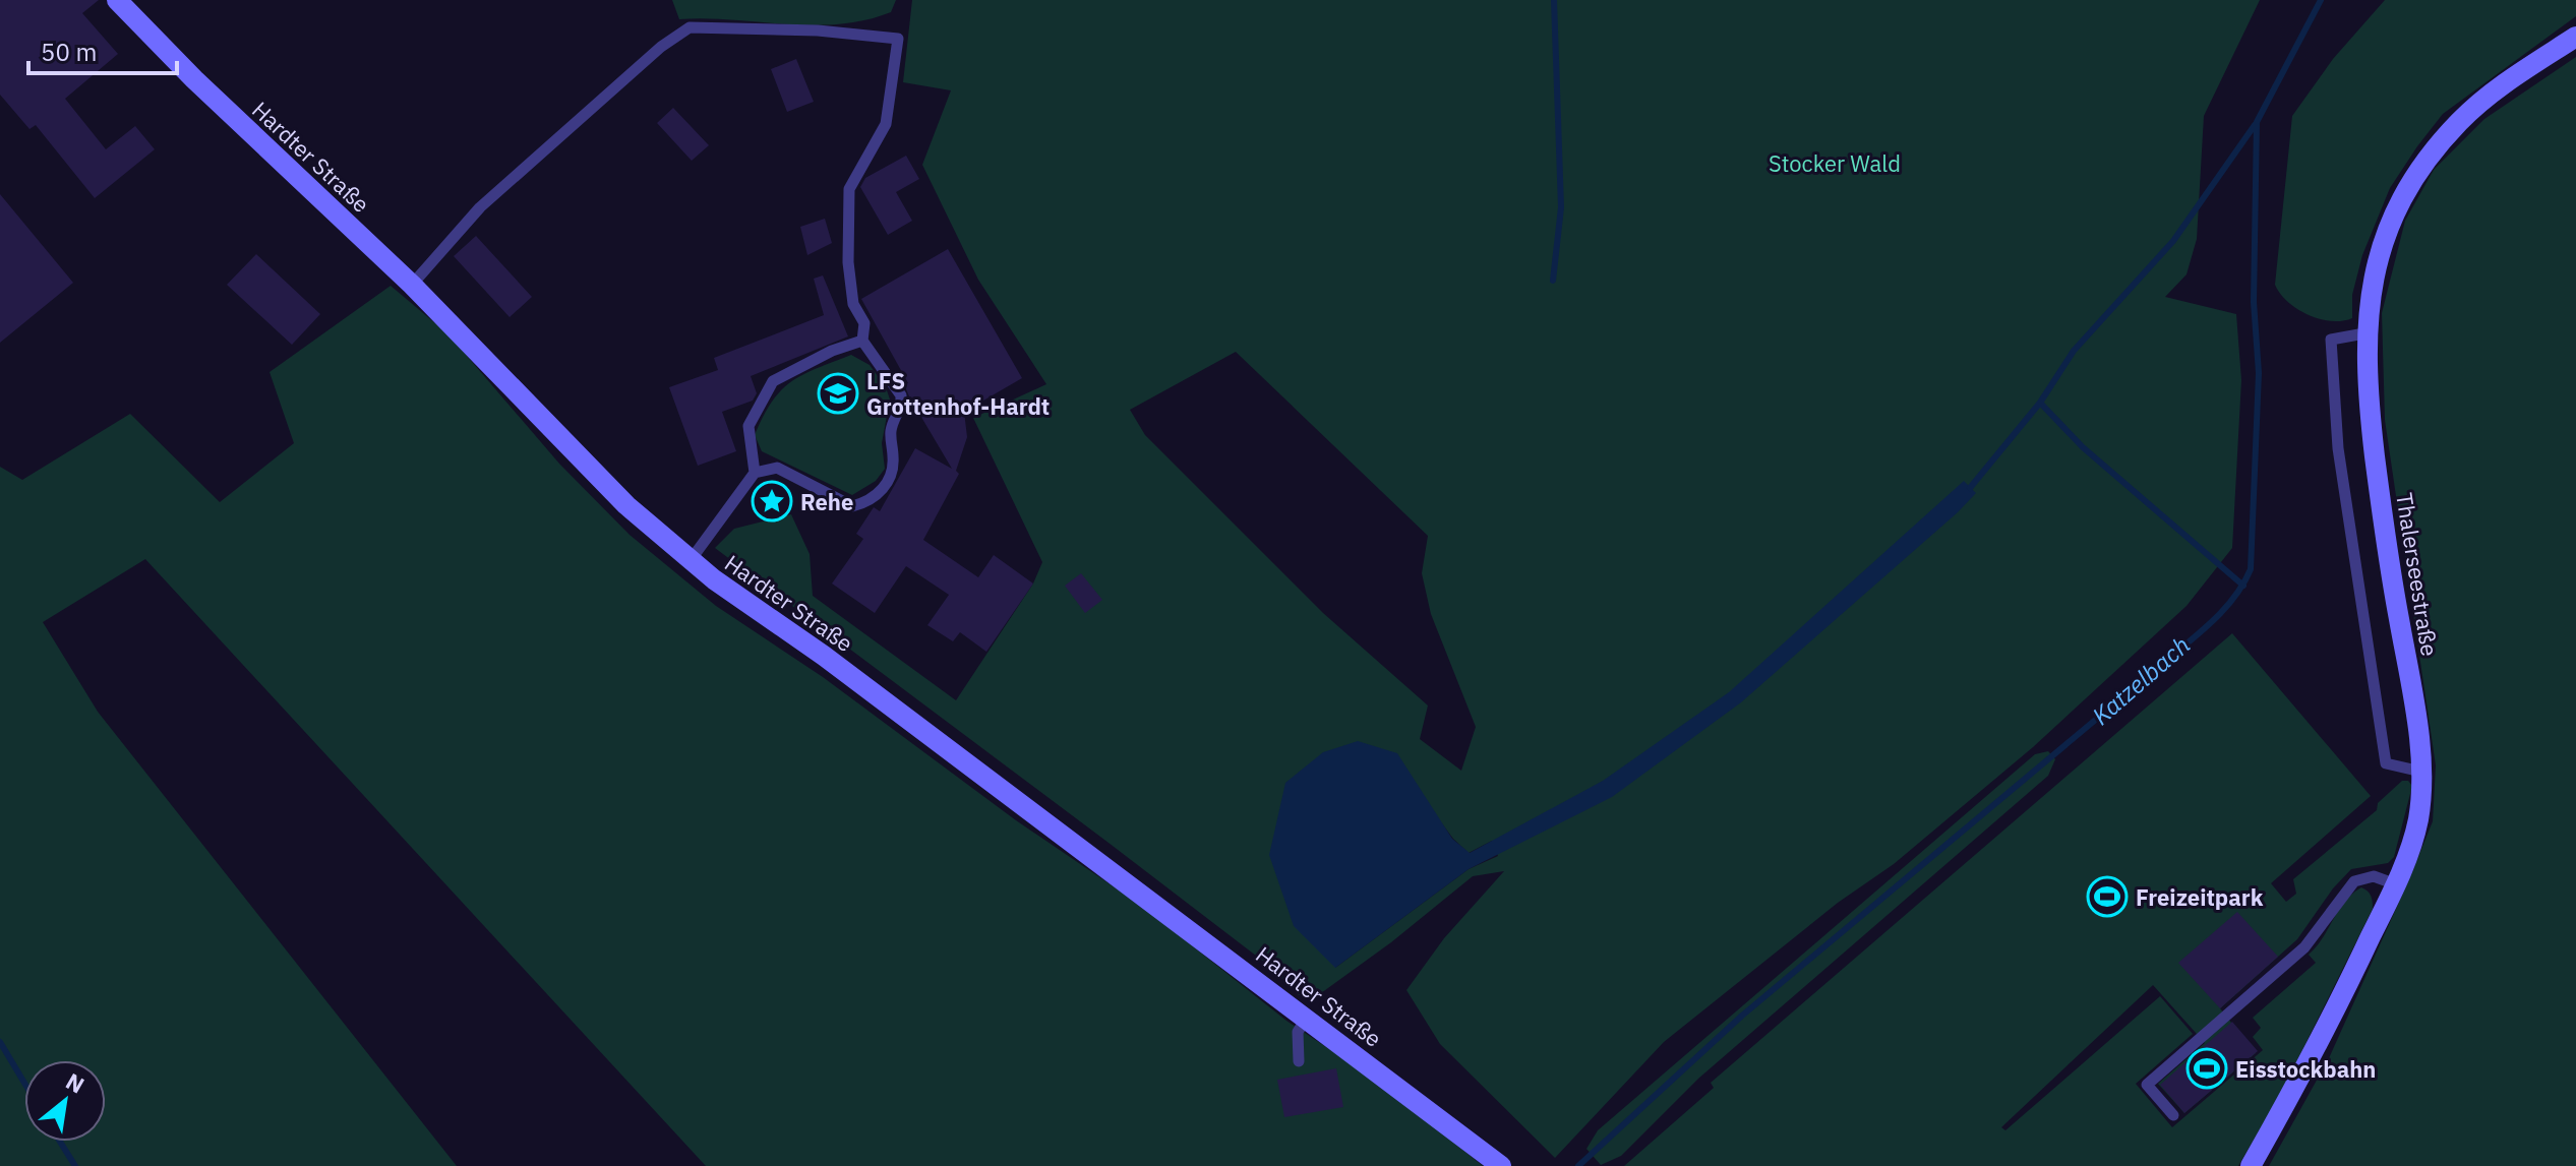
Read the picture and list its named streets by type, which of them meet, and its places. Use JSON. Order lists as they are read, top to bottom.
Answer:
{
  "streets": {
    "street": ["Hardter Straße", "Thalerseestraße"]
  },
  "water": ["Katzelbach"],
  "parks": ["Stocker Wald"],
  "places": {
    "school or university": ["LFS Grottenhof-Hardt"],
    "place": ["Rehe"],
    "sports": ["Freizeitpark", "Eisstockbahn"]
  },
  "scale_bar": "50 m",
  "north": "top right"
}
